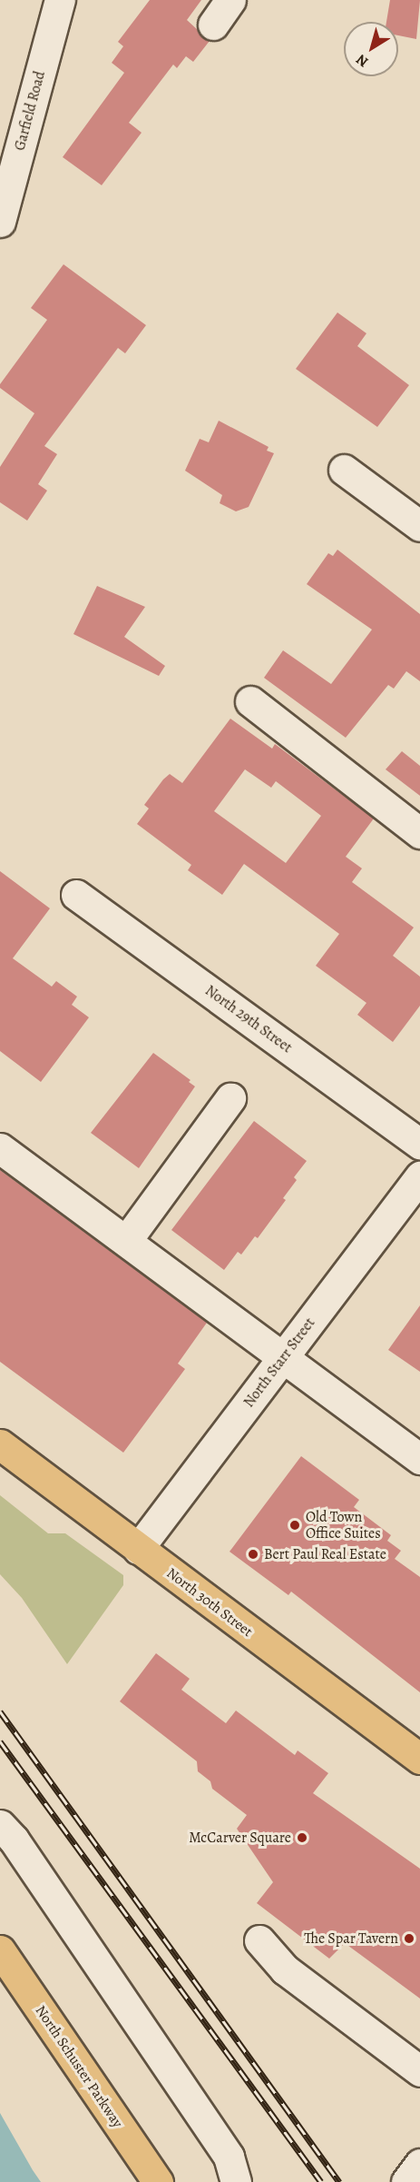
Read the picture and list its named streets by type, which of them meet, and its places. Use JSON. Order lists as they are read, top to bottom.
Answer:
{
  "streets": {
    "main road": ["North 30th Street", "North Schuster Parkway"],
    "street": ["Garfield Road", "North 29th Street", "North Starr Street"]
  },
  "crossings": [
    ["North Starr Street", "North 30th Street"]
  ],
  "places": [
    "Old Town Office Suites",
    "Bert Paul Real Estate",
    "McCarver Square",
    "The Spar Tavern"
  ],
  "north": "bottom left"
}
